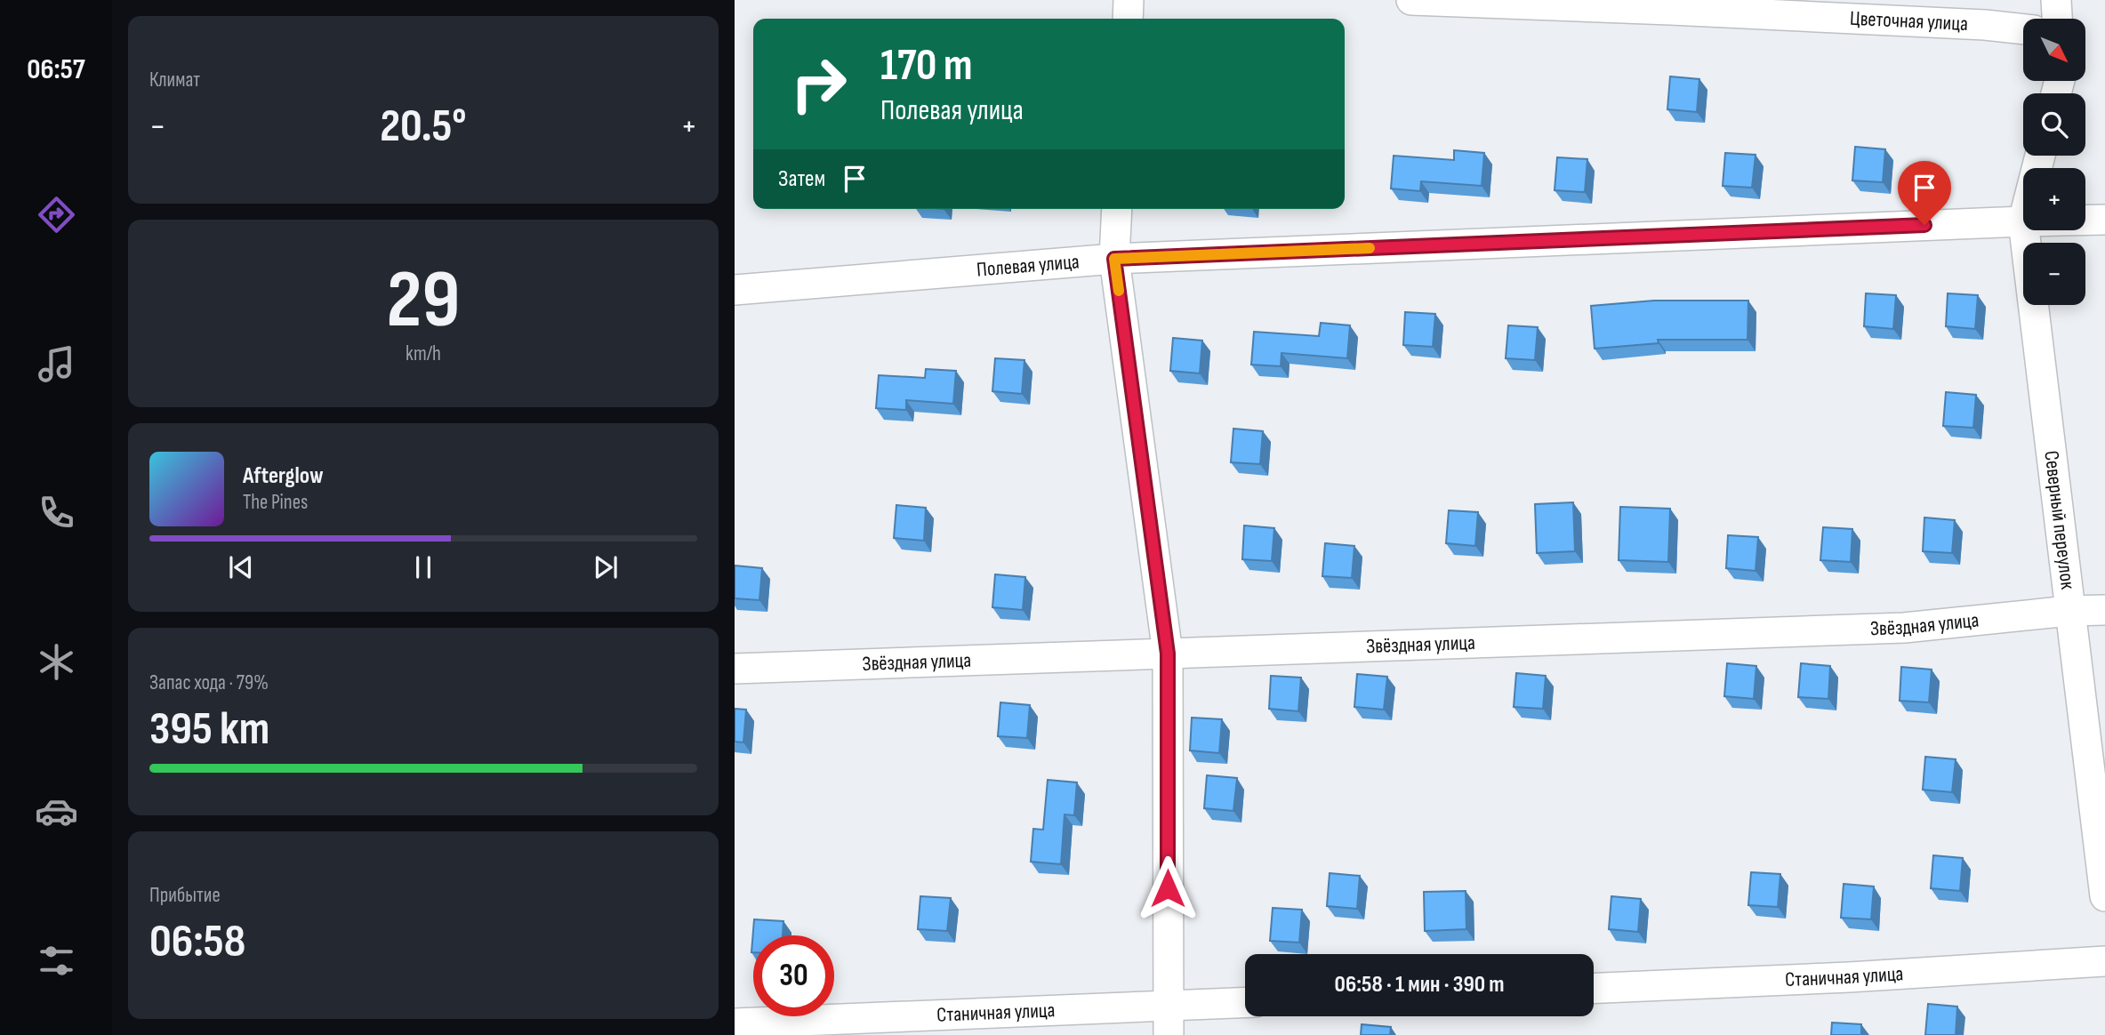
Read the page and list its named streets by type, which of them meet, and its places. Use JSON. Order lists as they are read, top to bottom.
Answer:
{
  "streets": {
    "street": [
      "Цветочная улица",
      "Полевая улица",
      "Северный переулок",
      "Звёздная улица",
      "Станичная улица"
    ]
  },
  "crossings": [
    ["Северный переулок", "Звёздная улица"]
  ],
  "north": "bottom right",
  "page": {
    "tabs": "06:57",
    "tile": [
      "Климат",
      ["29", "km/h"],
      ["Запас хода · 79%", "395 km"],
      ["Прибытие", "06:58"]
    ],
    "map_buttons": ["+", "−"],
    "turn": ["170 m", "Полевая улица"],
    "heat": ["−", "20.5°", "+"],
    "then": "Затем",
    "song": ["Afterglow", "The Pines"],
    "limit": "30",
    "trip": "06:58 · 1 мин · 390 m"
  }
}
